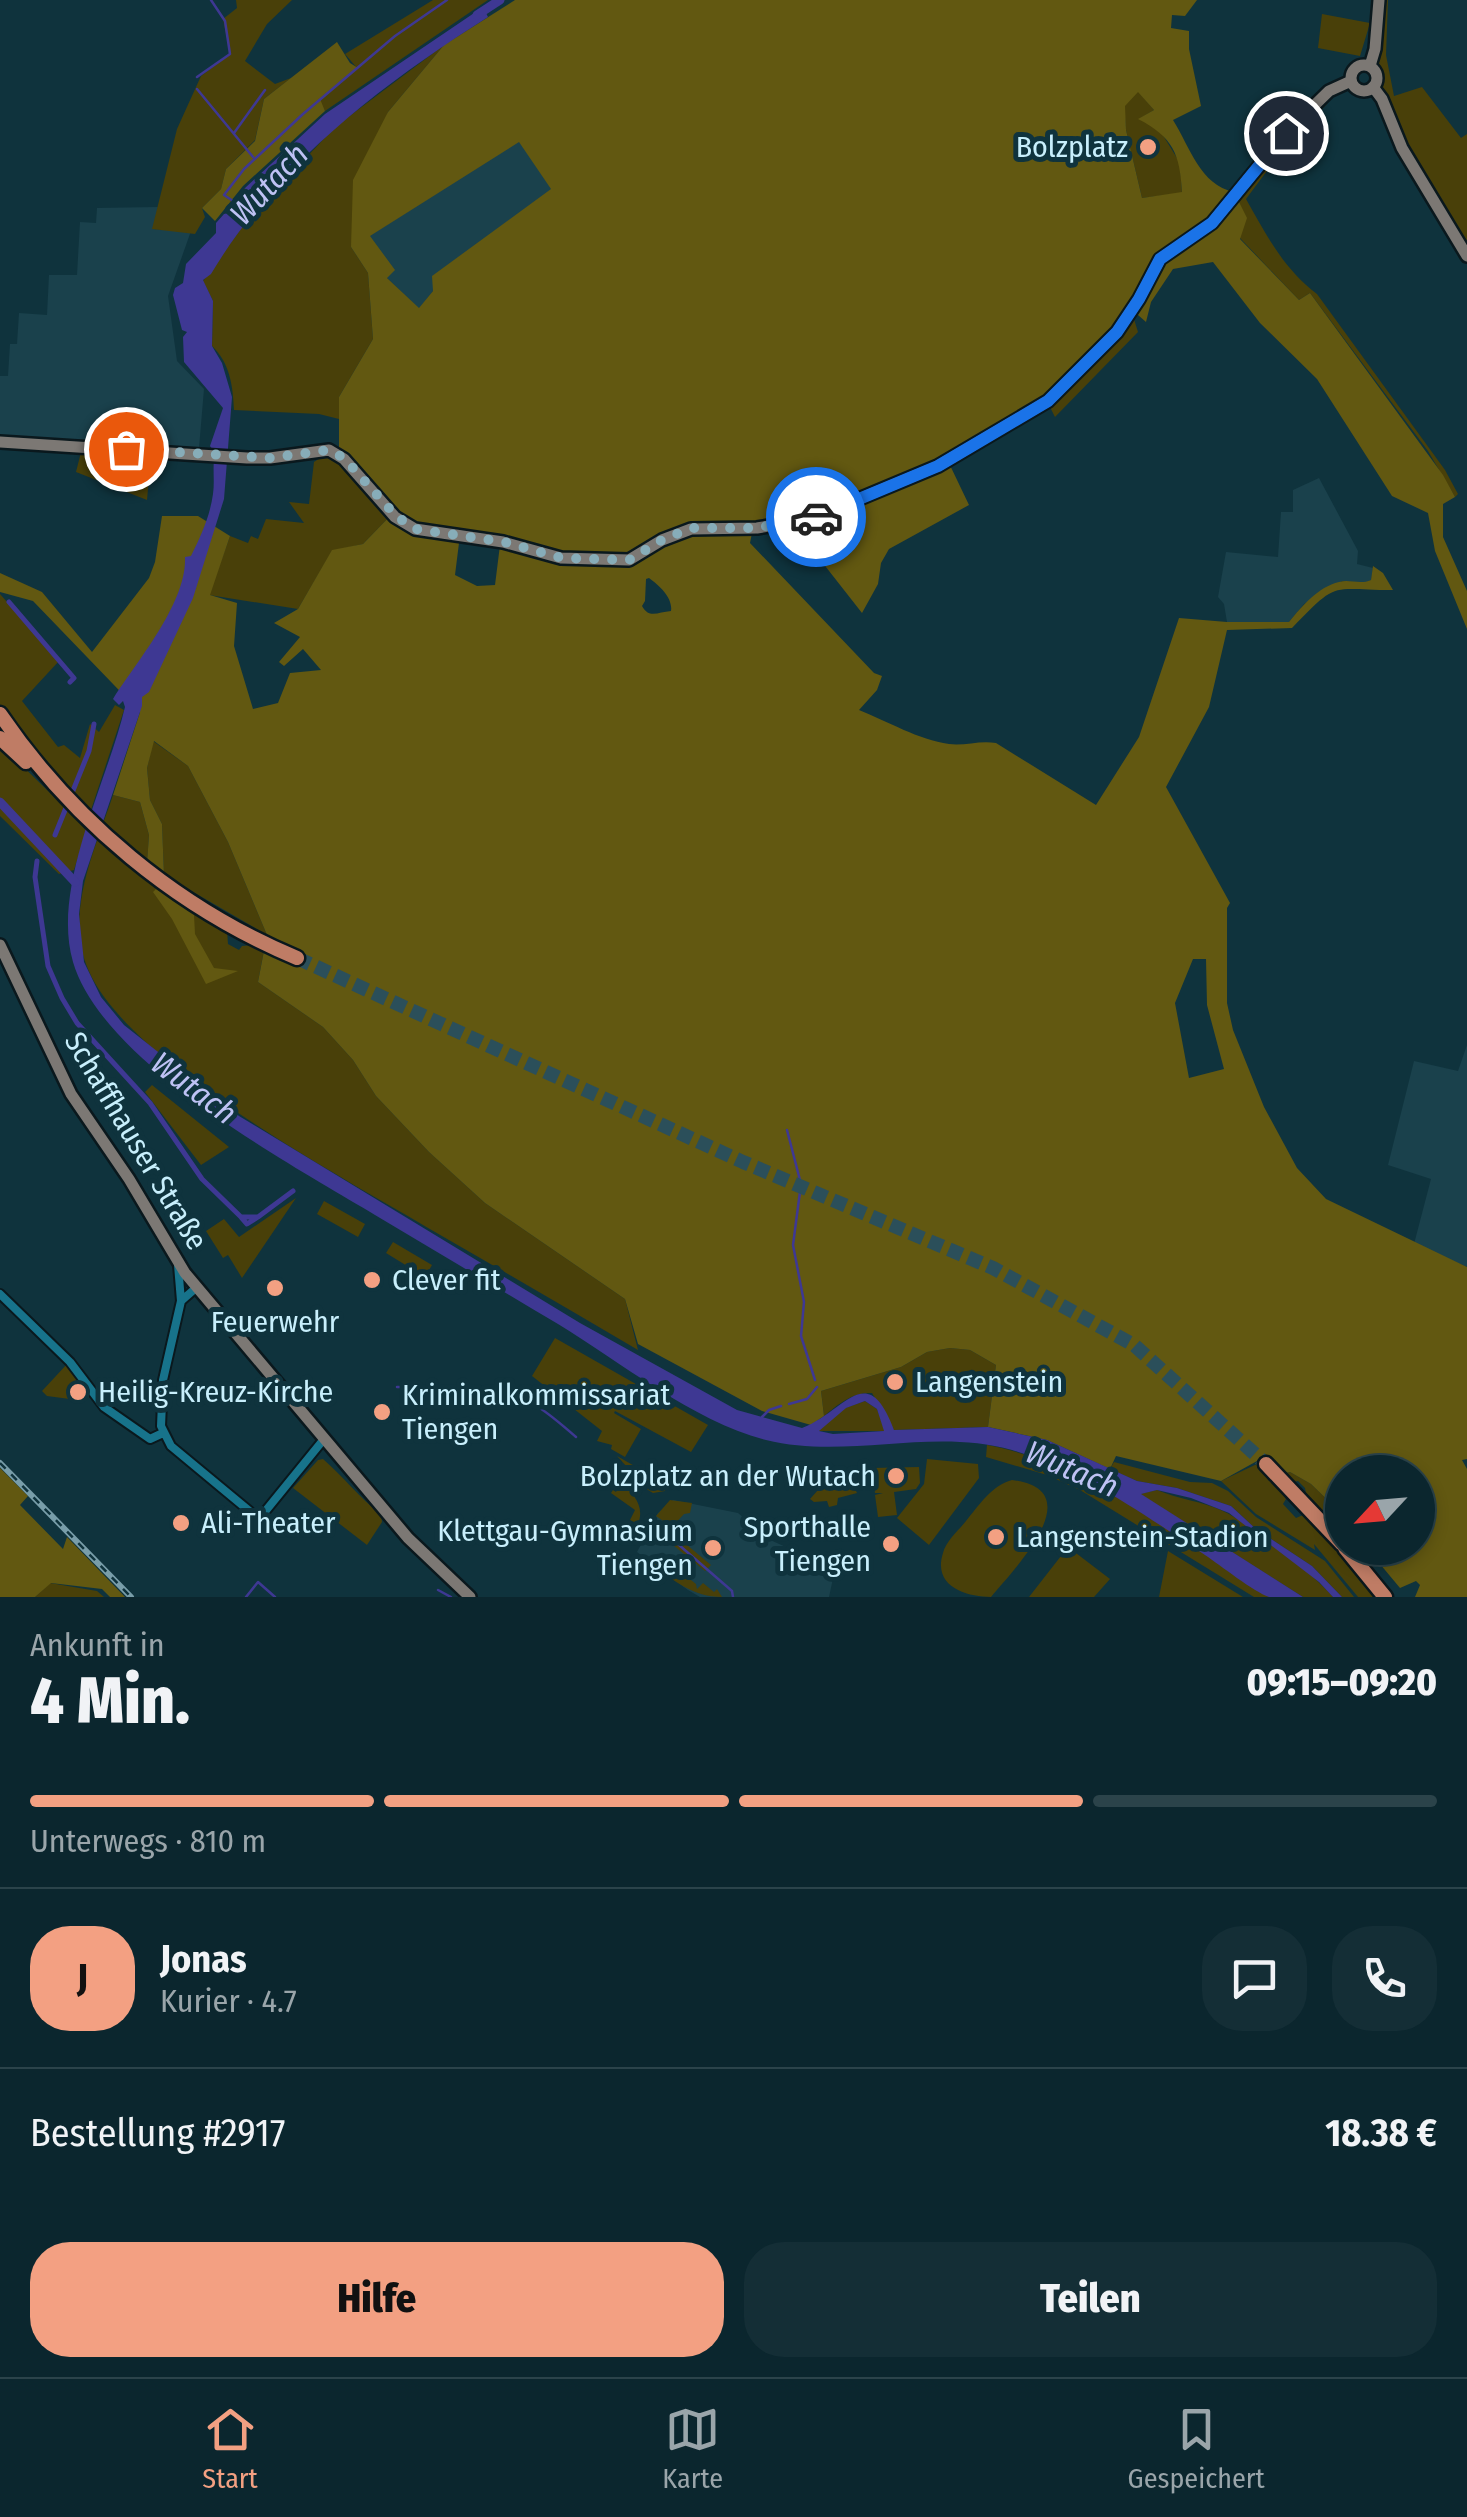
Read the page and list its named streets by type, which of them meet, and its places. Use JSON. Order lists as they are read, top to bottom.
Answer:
{
  "streets": {
    "main road": ["Schaffhauser Straße"]
  },
  "water": ["Wutach"],
  "places": [
    "Bolzplatz",
    "Clever fit",
    "Feuerwehr",
    "Langenstein",
    "Heilig-Kreuz-Kirche",
    "Kriminalkommissariat Tiengen",
    "Bolzplatz an der Wutach",
    "Ali-Theater",
    "Langenstein-Stadion",
    "Sporthalle Tiengen",
    "Klettgau-Gymnasium Tiengen"
  ],
  "north": "bottom left",
  "page": {
    "heading": ["4 Min.", "Ankunft in", "09:15–09:20"],
    "panel": [
      "Jonas",
      "Kurier · 4.7",
      "Bestellung #2917",
      "18.38 €"
    ],
    "bar": "Unterwegs · 810 m",
    "round": "J",
    "buttons": ["Hilfe", "Teilen"],
    "tabs": ["Start", "Karte", "Gespeichert"]
  }
}
